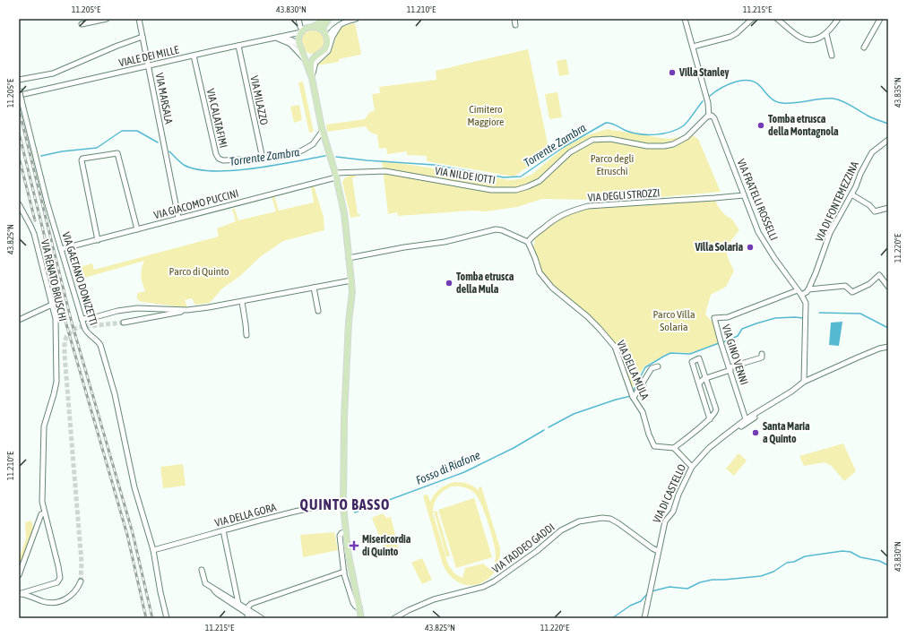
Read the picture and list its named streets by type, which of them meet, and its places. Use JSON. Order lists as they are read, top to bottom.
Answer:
{
  "streets": {
    "street": [
      "VIALE DEI MILLE",
      "VIA MARSALA",
      "VIA MILAZZO",
      "VIA CALATAFIMI",
      "VIA NILDE IOTTI",
      "VIA DEGLI STROZZI",
      "VIA FRATELLI ROSSELLI",
      "VIA DI FONTEMEZZINA",
      "VIA GIACOMO PUCCINI",
      "VIA GAETANO DONIZETTI",
      "VIA RENATO BRUSCHI",
      "VIA GINO VENNI",
      "VIA DELLA MULA",
      "VIA DI CASTELLO",
      "VIA DELLA GORA",
      "VIA TADDEO GADDI"
    ]
  },
  "crossings": [
    ["VIALE DEI MILLE", "VIA MARSALA"],
    ["VIALE DEI MILLE", "VIA MILAZZO"],
    ["VIALE DEI MILLE", "VIA CALATAFIMI"],
    ["VIA MARSALA", "VIA GIACOMO PUCCINI"],
    ["VIA MILAZZO", "VIA CALATAFIMI"],
    ["VIA NILDE IOTTI", "VIA FRATELLI ROSSELLI"],
    ["VIA NILDE IOTTI", "VIA GIACOMO PUCCINI"],
    ["VIA DEGLI STROZZI", "VIA FRATELLI ROSSELLI"],
    ["VIA DEGLI STROZZI", "VIA DELLA MULA"],
    ["VIA FRATELLI ROSSELLI", "VIA DI FONTEMEZZINA"],
    ["VIA FRATELLI ROSSELLI", "VIA GINO VENNI"],
    ["VIA FRATELLI ROSSELLI", "VIA DI CASTELLO"],
    ["VIA GIACOMO PUCCINI", "VIA GAETANO DONIZETTI"],
    ["VIA GAETANO DONIZETTI", "VIA DELLA GORA"],
    ["VIA GINO VENNI", "VIA DI CASTELLO"],
    ["VIA DI CASTELLO", "VIA TADDEO GADDI"]
  ],
  "districts": ["QUINTO BASSO"],
  "water": ["Torrente Zambra", "Fosso di Riafone"],
  "parks": [
    "Cimitero Maggiore",
    "Parco degli Etruschi",
    "Parco di Quinto",
    "Parco Villa Solaria"
  ],
  "places": {
    "other": [
      "Villa Stanley",
      "Tomba etrusca della Montagnola",
      "Villa Solaria",
      "Tomba etrusca della Mula",
      "Santa Maria a Quinto"
    ],
    "health": ["Misericordia di Quinto"]
  },
  "coordinates": [
    "11.205°E",
    "43.830°N",
    "11.210°E",
    "11.215°E",
    "43.835°N",
    "43.825°N",
    "11.220°E"
  ]
}
